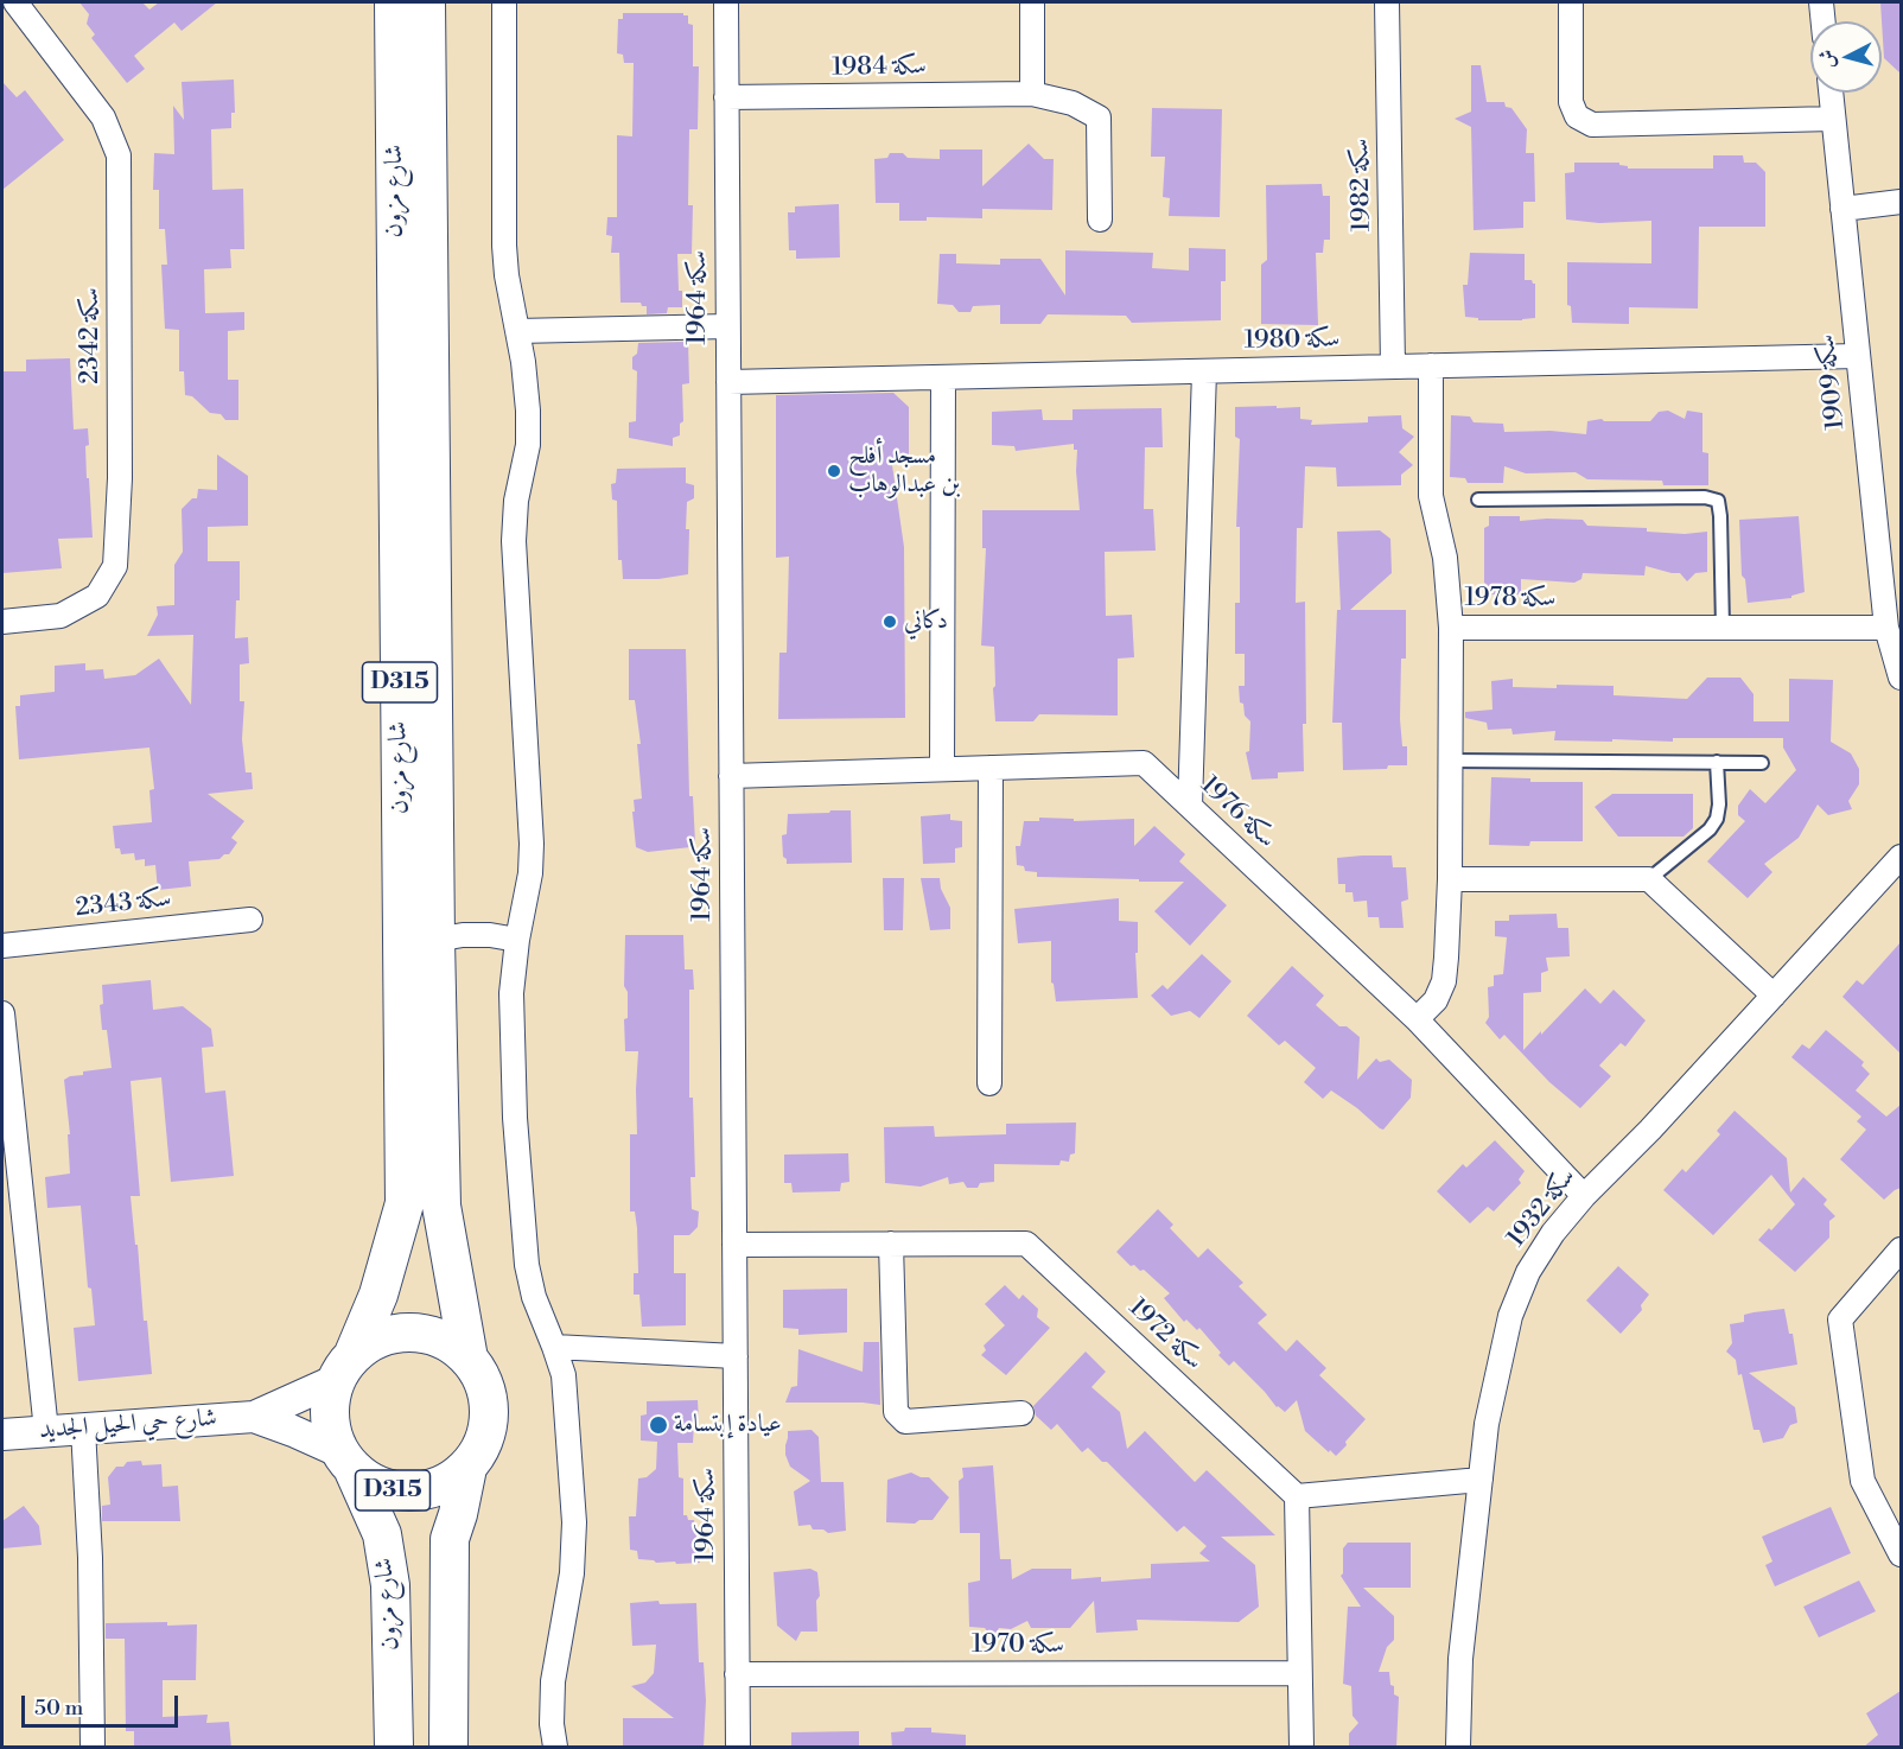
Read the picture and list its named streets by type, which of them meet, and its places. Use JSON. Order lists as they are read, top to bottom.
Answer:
{
  "streets": {
    "main road": ["شارع مزون", "D315"],
    "street": [
      "سكة 1984",
      "سكة 1982",
      "سكة 1964",
      "سكة 2342",
      "سكة 1980",
      "سكة 1909",
      "سكة 1978",
      "سكة 1976",
      "سكة 2343",
      "سكة 1932",
      "سكة 1972",
      "شارع حي الحيل الجديد",
      "سكة 1970"
    ]
  },
  "crossings": [
    ["سكة 1984", "سكة 1964"],
    ["سكة 1982", "سكة 1980"],
    ["شارع مزون", "D315"],
    ["شارع مزون", "شارع حي الحيل الجديد"],
    ["سكة 1964", "سكة 1980"],
    ["سكة 1964", "سكة 1976"],
    ["سكة 1964", "سكة 1972"],
    ["سكة 1964", "سكة 1970"],
    ["سكة 1980", "سكة 1909"],
    ["سكة 1909", "سكة 1978"],
    ["سكة 1978", "سكة 1976"],
    ["D315", "شارع حي الحيل الجديد"],
    ["سكة 1976", "سكة 1932"]
  ],
  "places": ["مسجد أفلح بن عبدالوهاب", "دكاني", "عيادة إبتسامة"],
  "scale_bar": "50 m",
  "north": "left"
}
